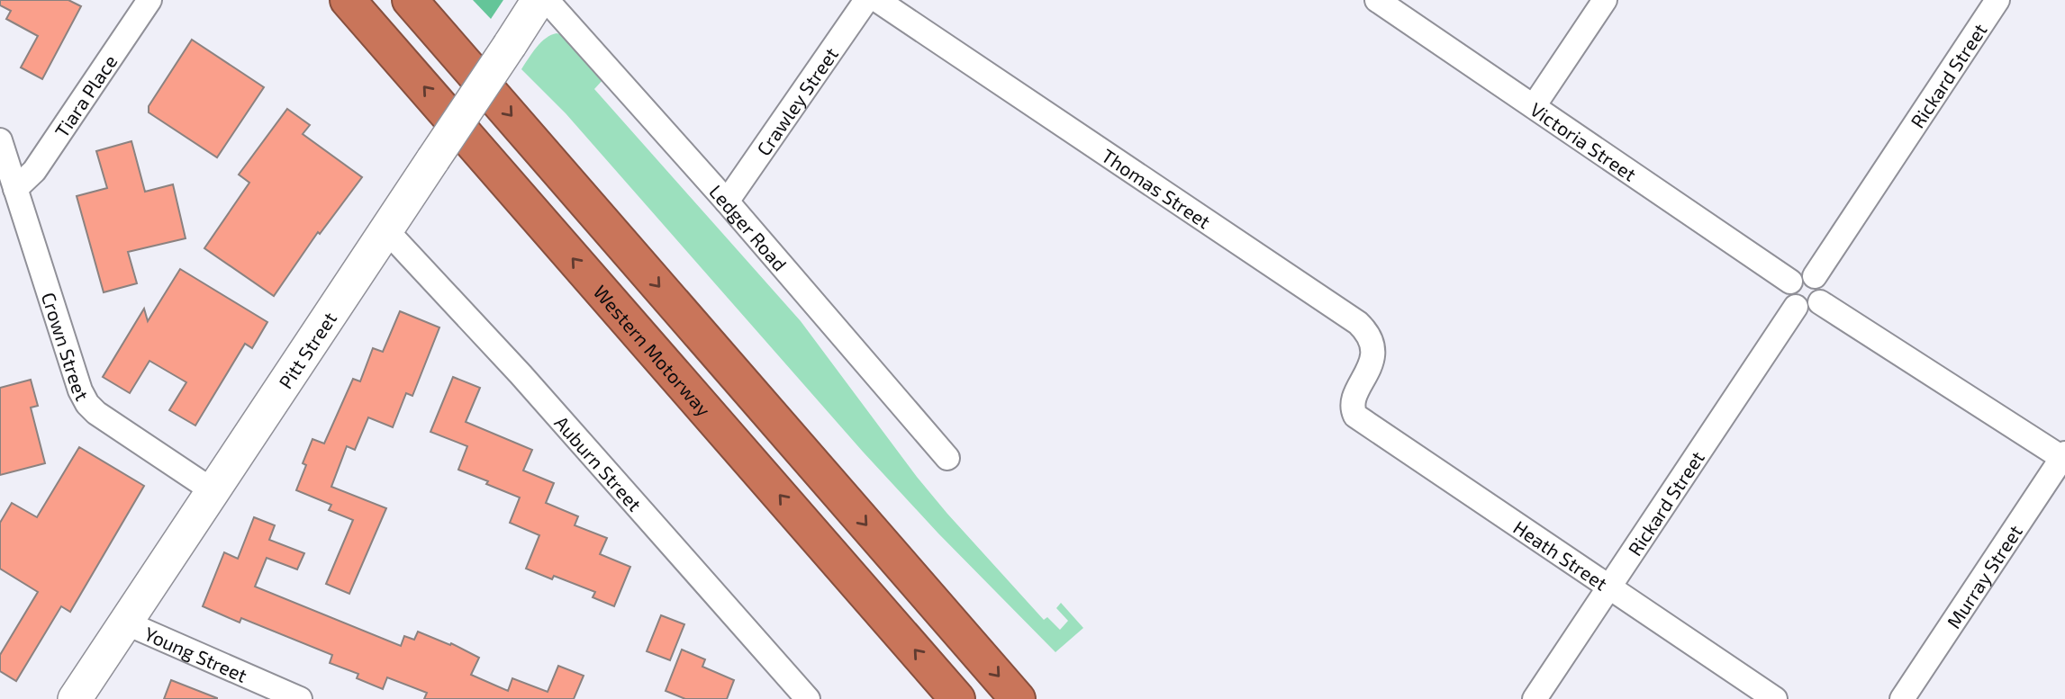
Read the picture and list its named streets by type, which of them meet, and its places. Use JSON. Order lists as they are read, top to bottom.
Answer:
{
  "streets": {
    "highway": ["Western Motorway"],
    "main road": ["Pitt Street"],
    "street": [
      "Rickard Street",
      "Tiara Place",
      "Crawley Street",
      "Victoria Street",
      "Thomas Street",
      "Ledger Road",
      "Crown Street",
      "Auburn Street",
      "Heath Street",
      "Murray Street",
      "Young Street"
    ]
  },
  "crossings": [
    ["Rickard Street", "Victoria Street"],
    ["Rickard Street", "Heath Street"],
    ["Tiara Place", "Crown Street"],
    ["Crawley Street", "Ledger Road"],
    ["Thomas Street", "Heath Street"],
    ["Crown Street", "Pitt Street"],
    ["Pitt Street", "Auburn Street"],
    ["Pitt Street", "Young Street"]
  ]
}
